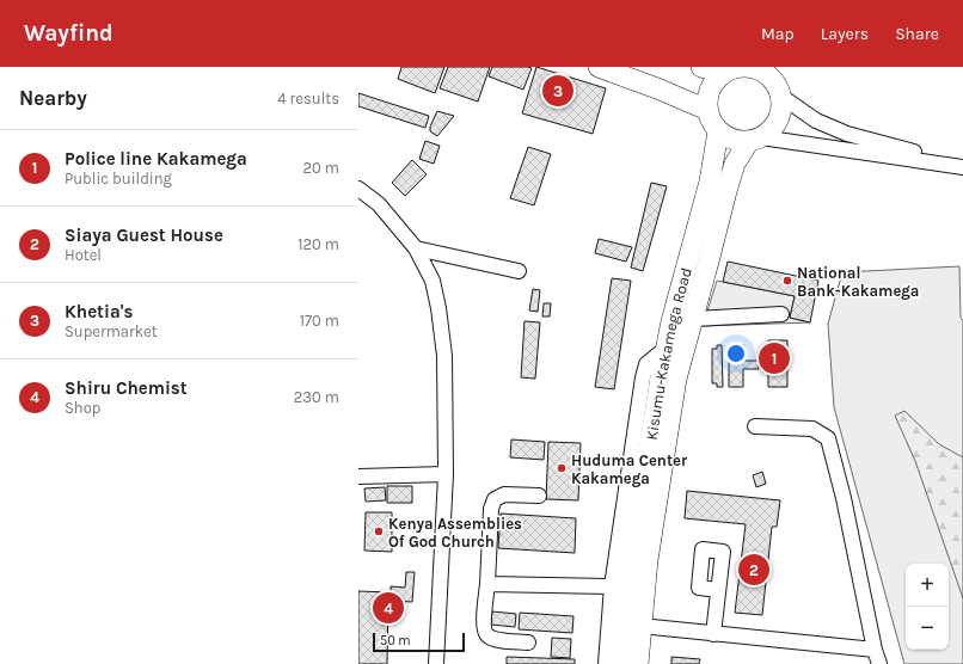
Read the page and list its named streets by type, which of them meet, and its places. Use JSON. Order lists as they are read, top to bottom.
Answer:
{
  "streets": {
    "highway": ["Kisumu-Kakamega Road"]
  },
  "places": ["National Bank-Kakamega", "Huduma Center Kakamega", "Kenya Assemblies Of God Church"],
  "scale_bar": "50 m",
  "page": {
    "header": "Wayfind",
    "nav": ["Map", "Layers", "Share"],
    "heading": ["Nearby", "4 results"],
    "pins": [
      "3",
      "1",
      "2",
      "4"
    ],
    "list": [
      {
        "mark": "1",
        "name": "Police line Kakamega",
        "note": "Public building",
        "value": "20 m"
      },
      {
        "mark": "2",
        "name": "Siaya Guest House",
        "note": "Hotel",
        "value": "120 m"
      },
      {
        "mark": "3",
        "name": "Khetia's",
        "note": "Supermarket",
        "value": "170 m"
      },
      {
        "mark": "4",
        "name": "Shiru Chemist",
        "note": "Shop",
        "value": "230 m"
      }
    ],
    "map_buttons": ["+", "−"],
    "scale": "50 m"
  }
}
